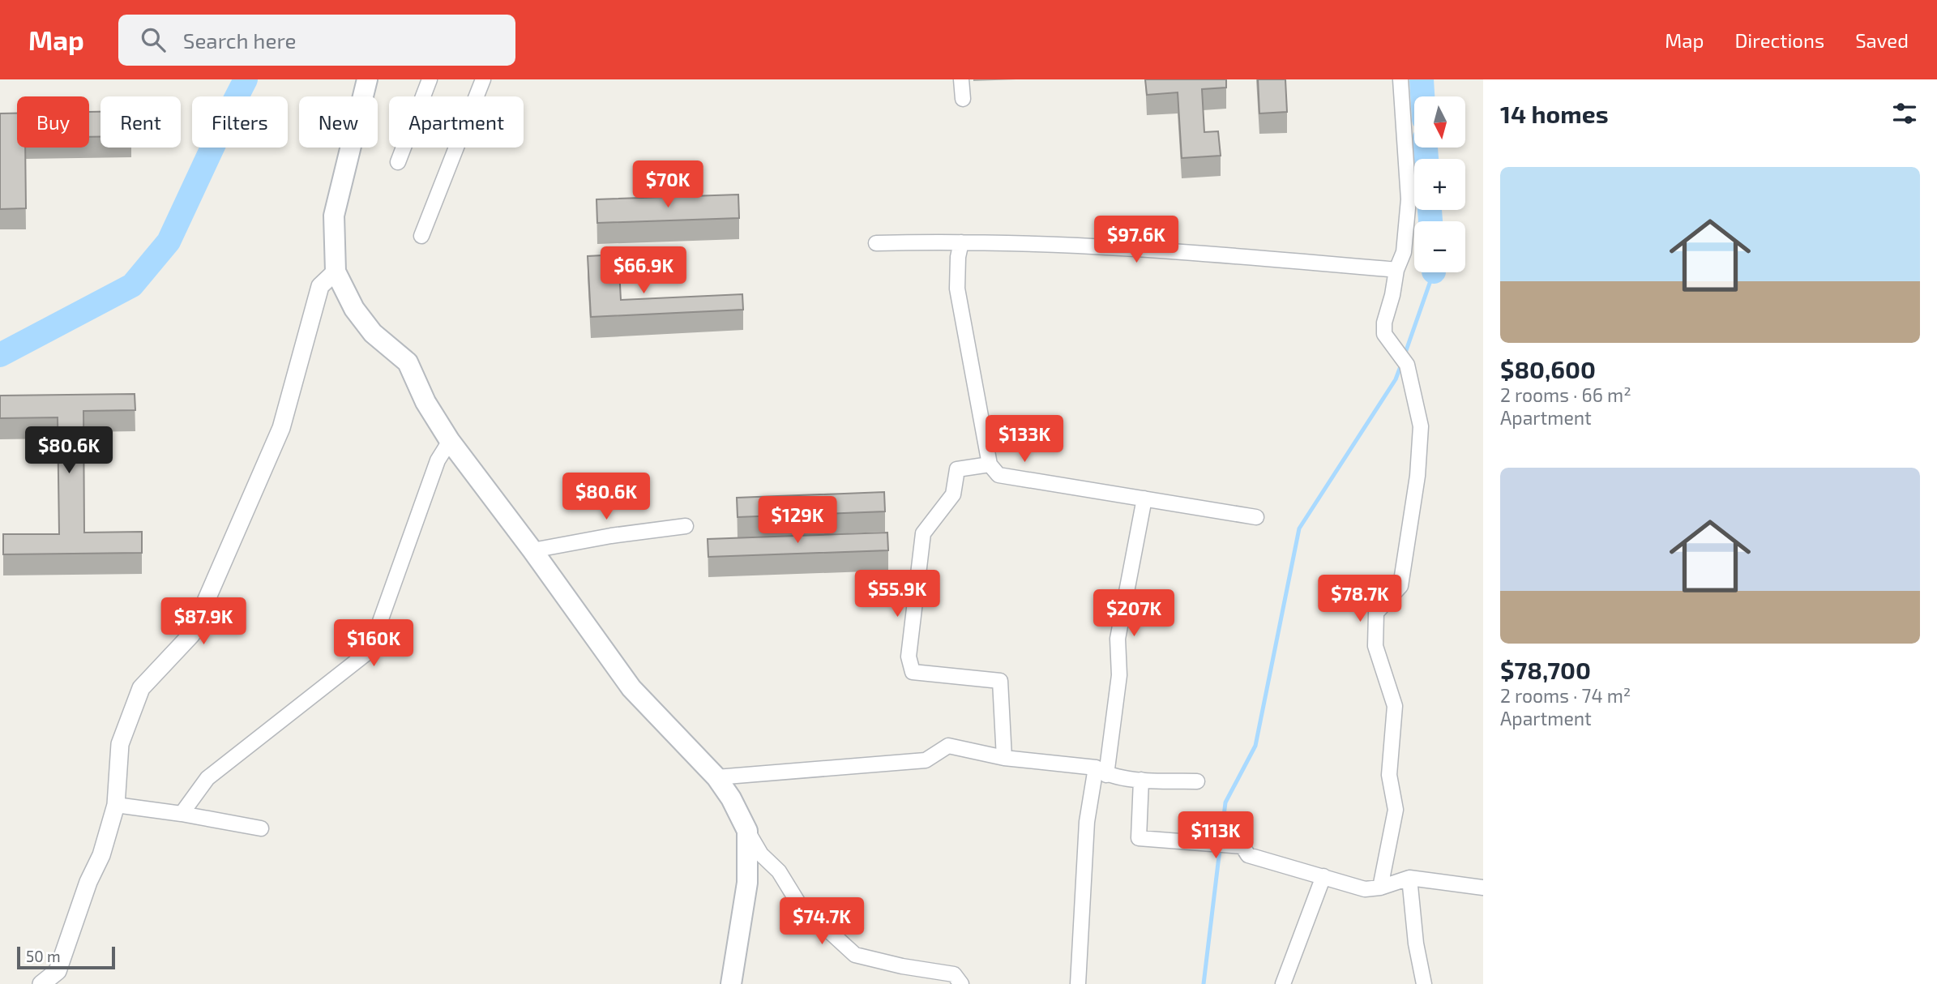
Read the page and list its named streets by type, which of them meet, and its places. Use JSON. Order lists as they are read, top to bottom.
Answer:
{
  "scale_bar": "50 m",
  "north": "bottom",
  "page": {
    "header": "Map",
    "search": "Search here",
    "nav": ["Map", "Directions", "Saved"],
    "heading": "14 homes",
    "map_buttons": ["+", "−"],
    "chip": [
      "Buy",
      "Rent",
      "Filters",
      "New",
      "Apartment"
    ],
    "list": [
      {
        "name": "$80,600",
        "note": "2 rooms · 66 m² · Apartment"
      },
      {
        "name": "$78,700",
        "note": "2 rooms · 74 m² · Apartment"
      }
    ],
    "price": [
      "$70K",
      "$97.6K",
      "$66.9K",
      "$133K",
      "$80.6K",
      "$80.6K",
      "$129K",
      "$55.9K",
      "$78.7K",
      "$207K",
      "$87.9K",
      "$160K",
      "$113K",
      "$74.7K"
    ],
    "scale": "50 m"
  }
}
